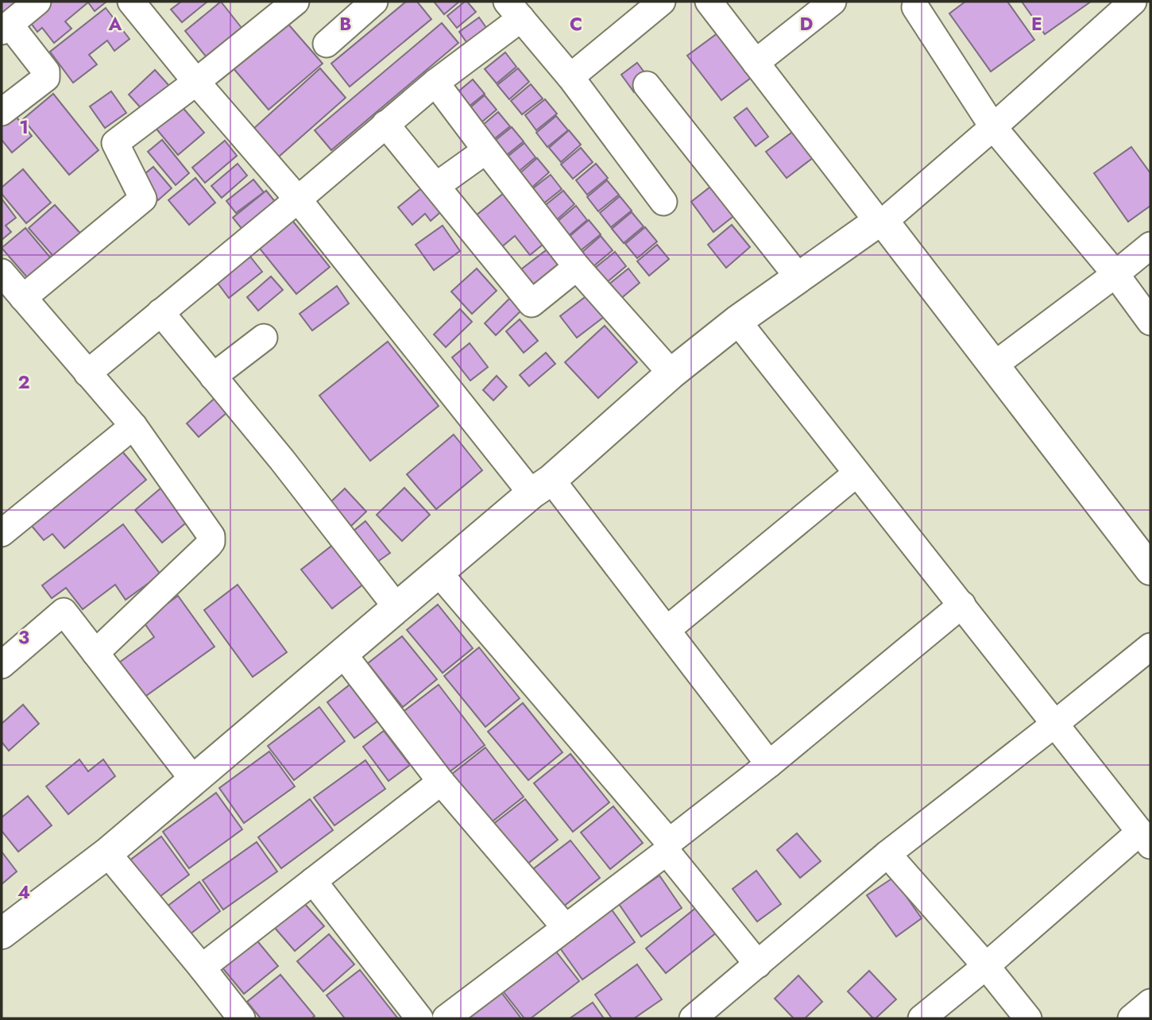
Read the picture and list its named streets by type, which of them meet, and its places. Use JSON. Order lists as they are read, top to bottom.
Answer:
{
  "grid": {
    "columns": [
      "A",
      "B",
      "C",
      "D",
      "E"
    ],
    "rows": [
      "1",
      "2",
      "3",
      "4"
    ]
  }
}
